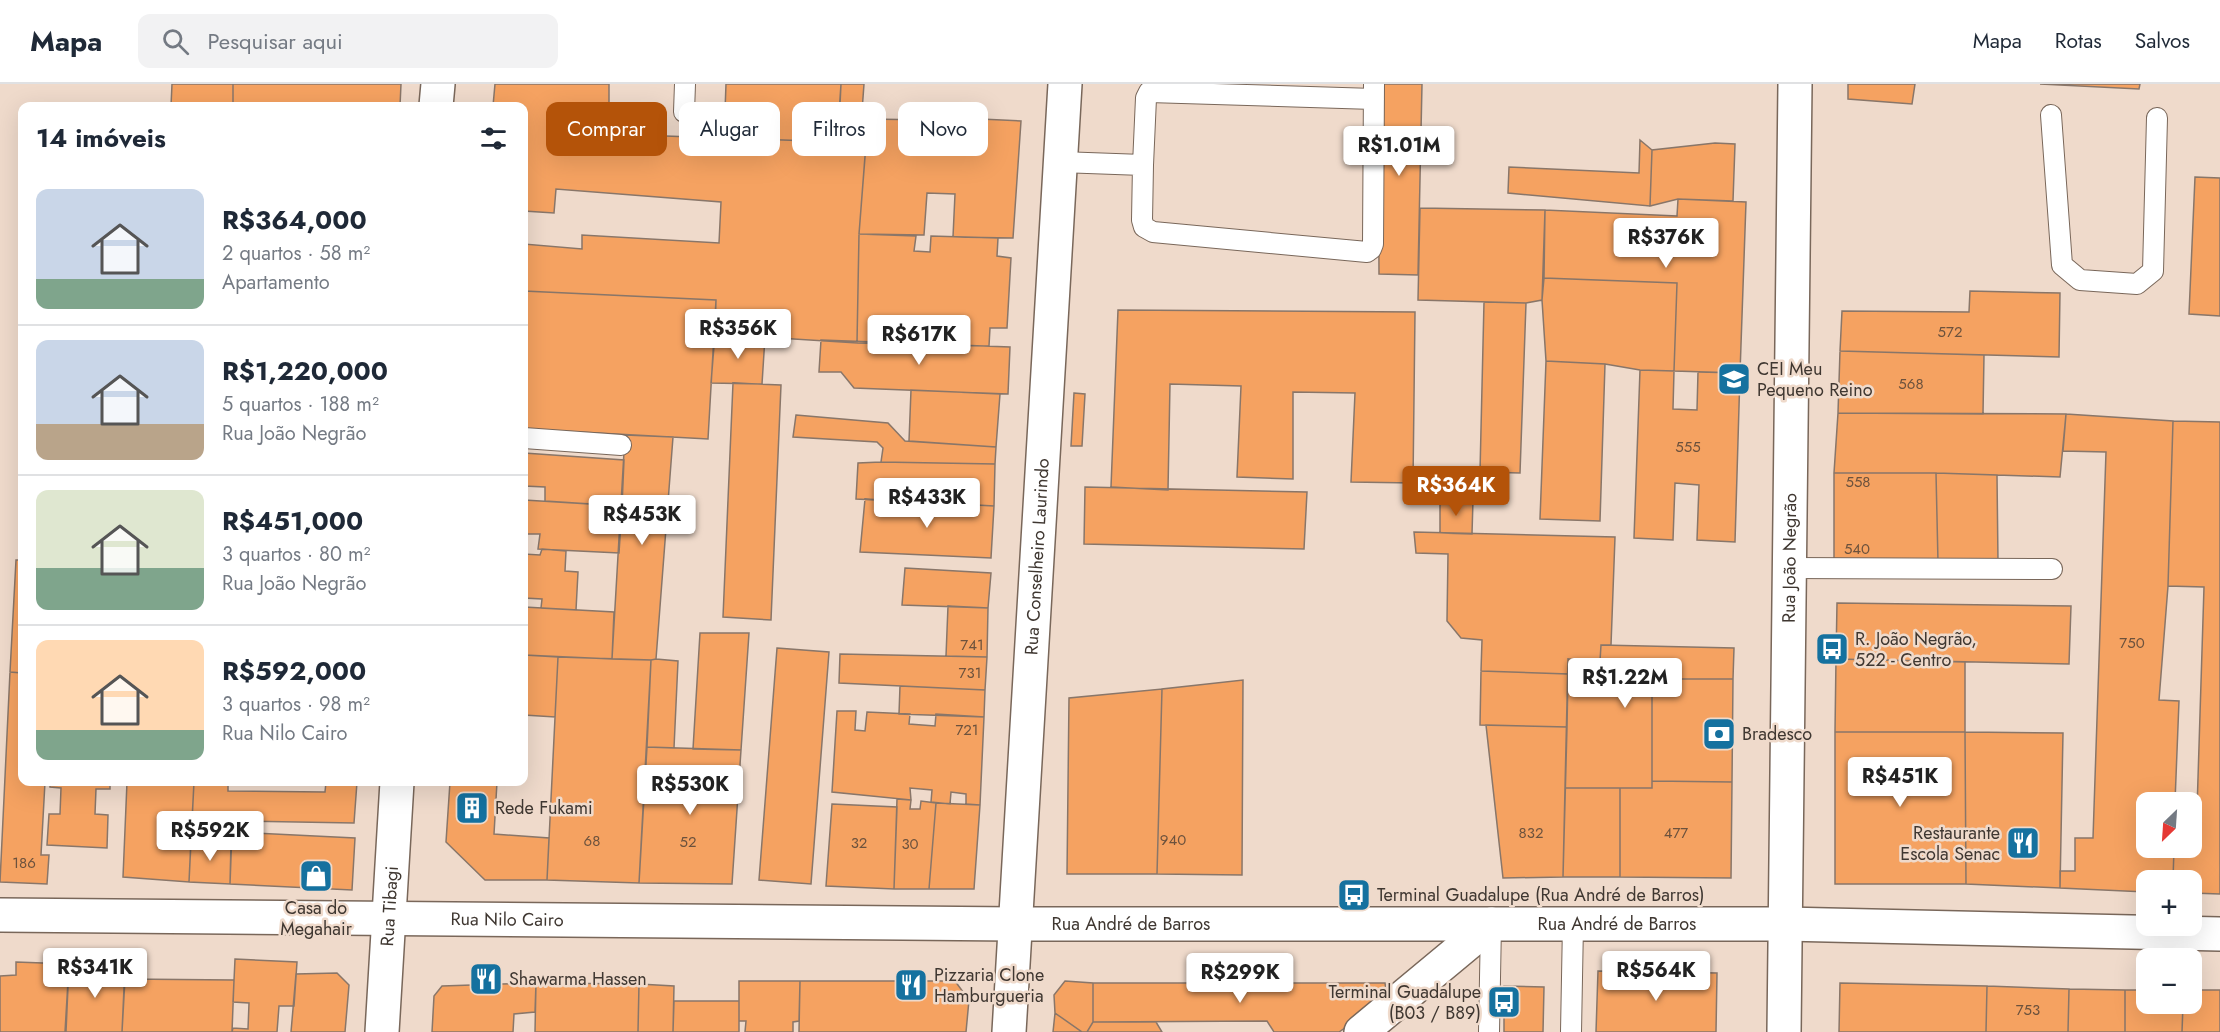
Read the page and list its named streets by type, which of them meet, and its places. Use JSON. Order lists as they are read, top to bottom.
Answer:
{
  "streets": {
    "main road": [
      "Rua Conselheiro Laurindo",
      "Rua João Negrão",
      "Rua Tibagi",
      "Rua Nilo Cairo",
      "Rua André de Barros"
    ]
  },
  "crossings": [
    ["Rua Conselheiro Laurindo", "Rua Nilo Cairo"],
    ["Rua Conselheiro Laurindo", "Rua André de Barros"],
    ["Rua João Negrão", "Rua André de Barros"],
    ["Rua Tibagi", "Rua Nilo Cairo"],
    ["Rua Nilo Cairo", "Rua André de Barros"]
  ],
  "places": {
    "school or university": ["CEI Meu Pequeno Reino"],
    "bus stop": ["R. João Negrão, 522 - Centro", "Terminal Guadalupe (Rua André de Barros)", "Terminal Guadalupe (B03 / B89)"],
    "bank": ["Bradesco"],
    "building": ["Rede Fukami"],
    "restaurant": ["Restaurante Escola Senac", "Shawarma Hassen", "Pizzaria Clone Hamburgueria"],
    "shop": ["Casa do Megahair"]
  },
  "house_numbers": [
    "572",
    "568",
    "555",
    "558",
    "540",
    "750",
    "741",
    "731",
    "721",
    "832",
    "477",
    "940",
    "68",
    "52",
    "32",
    "30",
    "186",
    "753"
  ],
  "north": "bottom left",
  "page": {
    "header": "Mapa",
    "search": "Pesquisar aqui",
    "nav": ["Mapa", "Rotas", "Salvos"],
    "chip": [
      "Comprar",
      "Alugar",
      "Filtros",
      "Novo"
    ],
    "heading": "14 imóveis",
    "price": [
      "R$1.01M",
      "R$376K",
      "R$356K",
      "R$617K",
      "R$364K",
      "R$433K",
      "R$453K",
      "R$1.22M",
      "R$451K",
      "R$530K",
      "R$592K",
      "R$341K",
      "R$564K",
      "R$299K"
    ],
    "list": [
      {
        "name": "R$364,000",
        "note": "2 quartos · 58 m² · Apartamento"
      },
      {
        "name": "R$1,220,000",
        "note": "5 quartos · 188 m² · Rua João Negrão"
      },
      {
        "name": "R$451,000",
        "note": "3 quartos · 80 m² · Rua João Negrão"
      },
      {
        "name": "R$592,000",
        "note": "3 quartos · 98 m² · Rua Nilo Cairo"
      }
    ],
    "map_buttons": ["+", "−"]
  }
}
